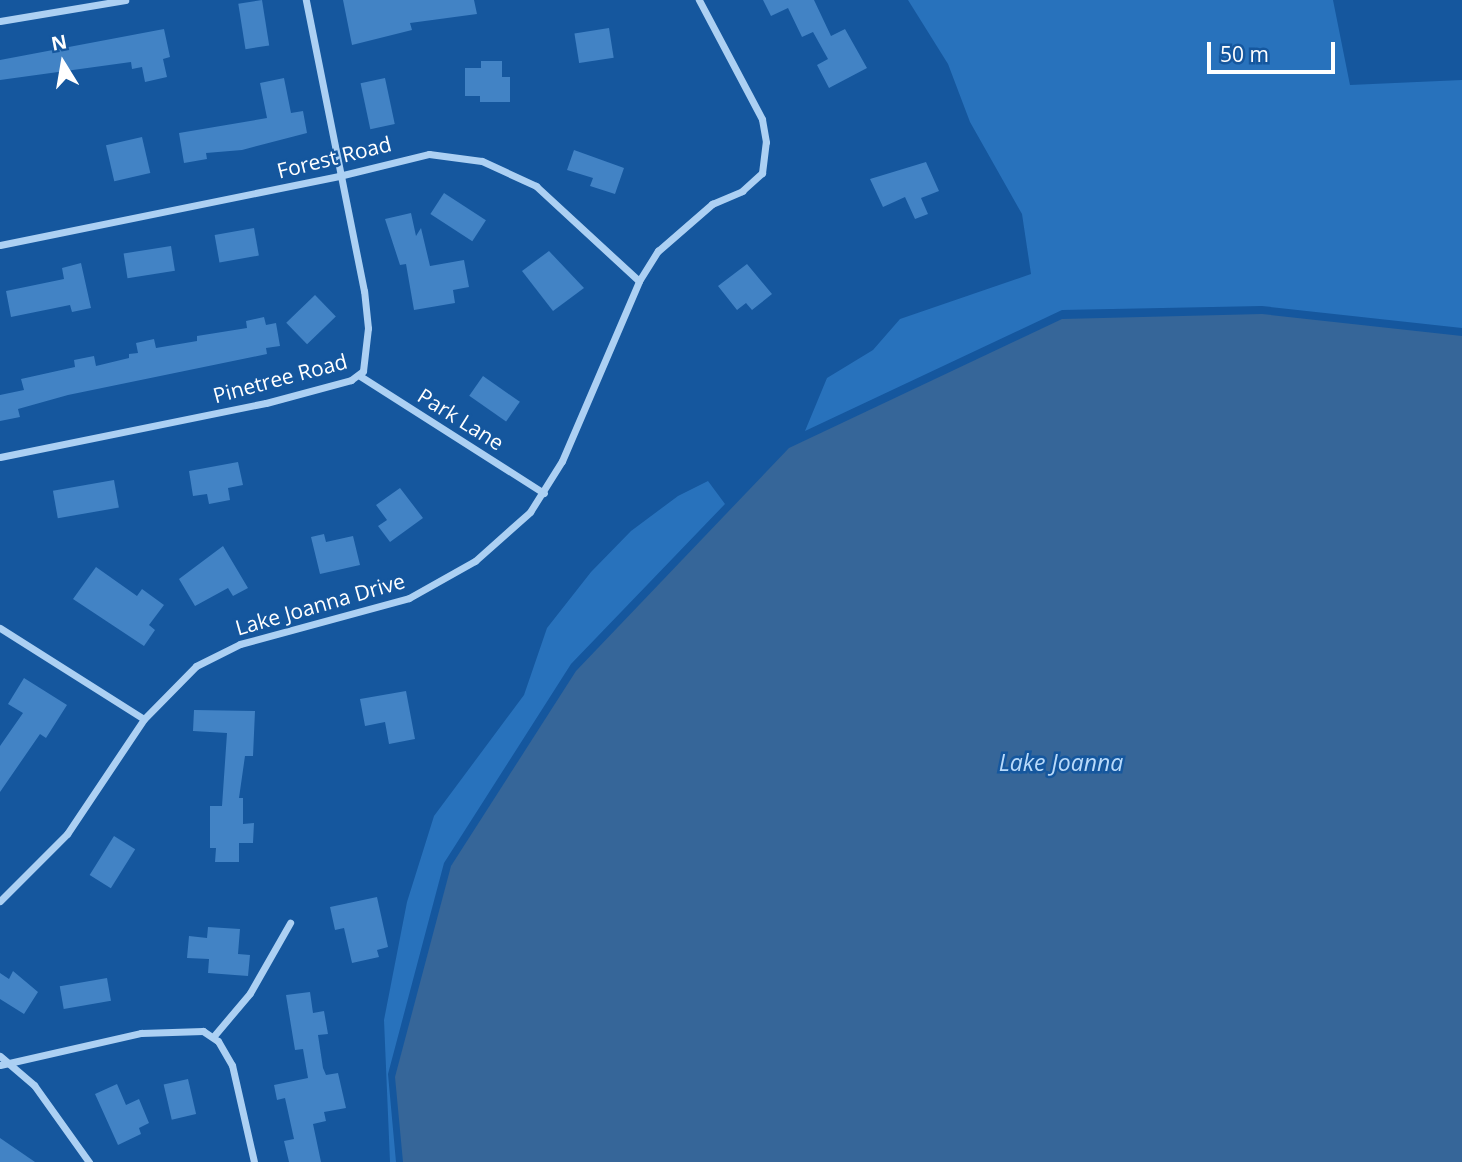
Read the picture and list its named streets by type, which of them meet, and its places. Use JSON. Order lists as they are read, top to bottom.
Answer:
{
  "streets": {
    "street": [
      "Forest Road",
      "Pinetree Road",
      "Park Lane",
      "Lake Joanna Drive"
    ]
  },
  "crossings": [
    ["Forest Road", "Pinetree Road"],
    ["Forest Road", "Lake Joanna Drive"],
    ["Pinetree Road", "Park Lane"],
    ["Park Lane", "Lake Joanna Drive"]
  ],
  "water": ["Lake Joanna"],
  "scale_bar": "50 m",
  "north": "top"
}
